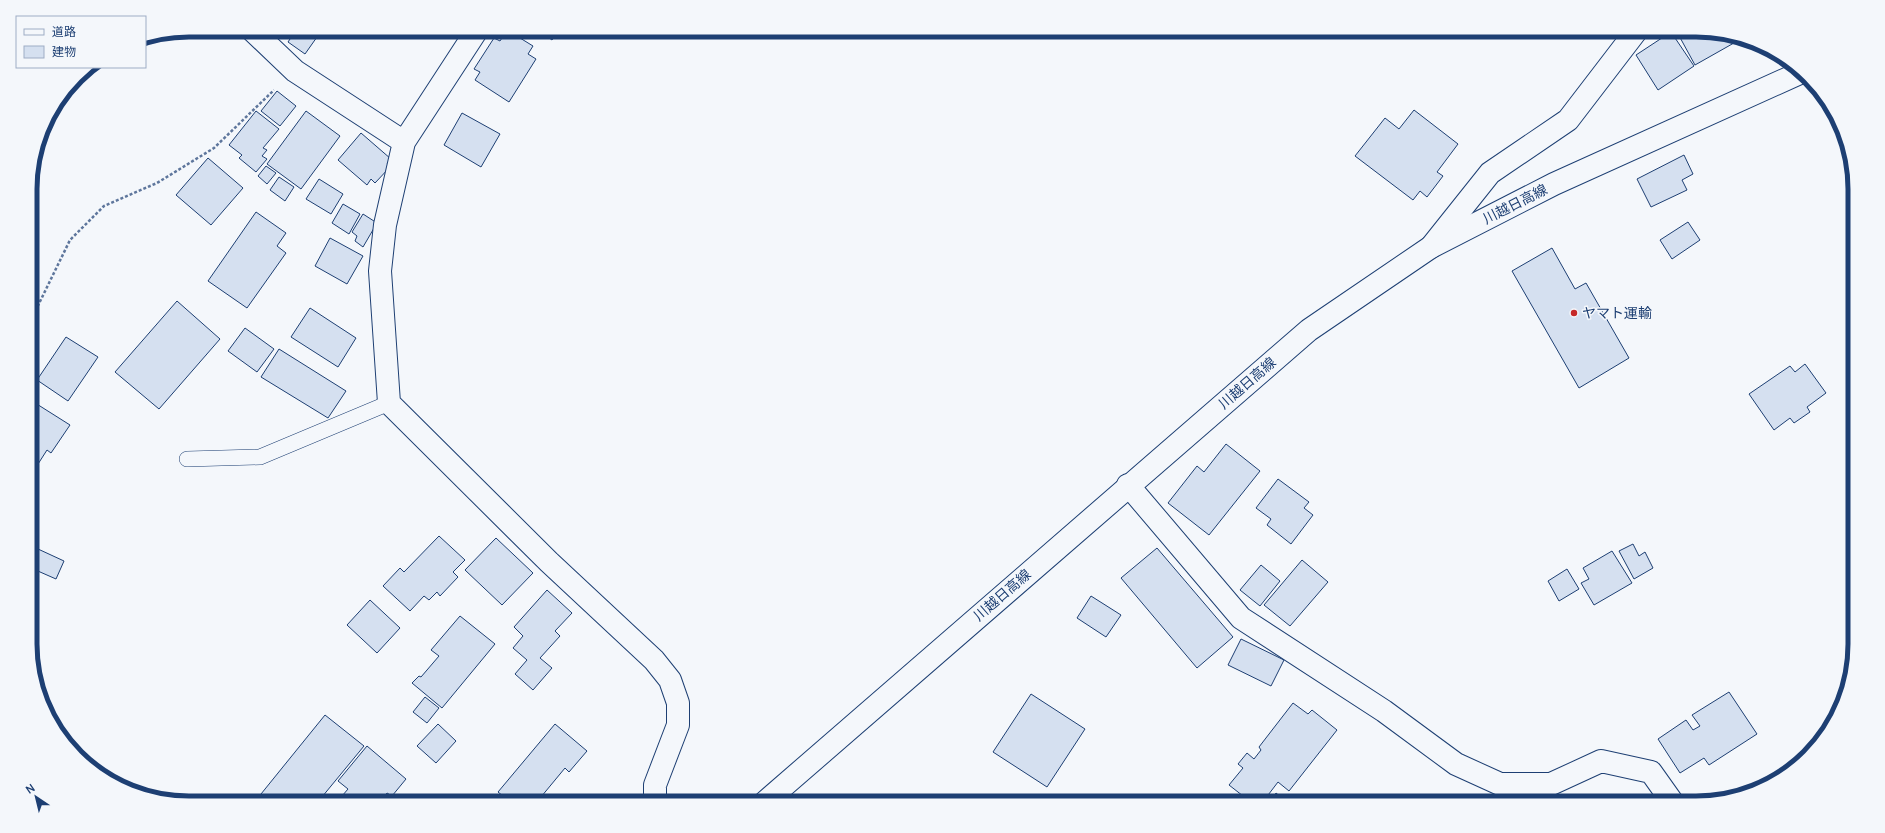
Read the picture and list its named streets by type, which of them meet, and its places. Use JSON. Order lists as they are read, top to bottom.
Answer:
{
  "streets": {
    "street": ["川越日高線"]
  },
  "places": ["ヤマト運輸"],
  "legend": ["道路", "建物"],
  "north": "top left"
}
